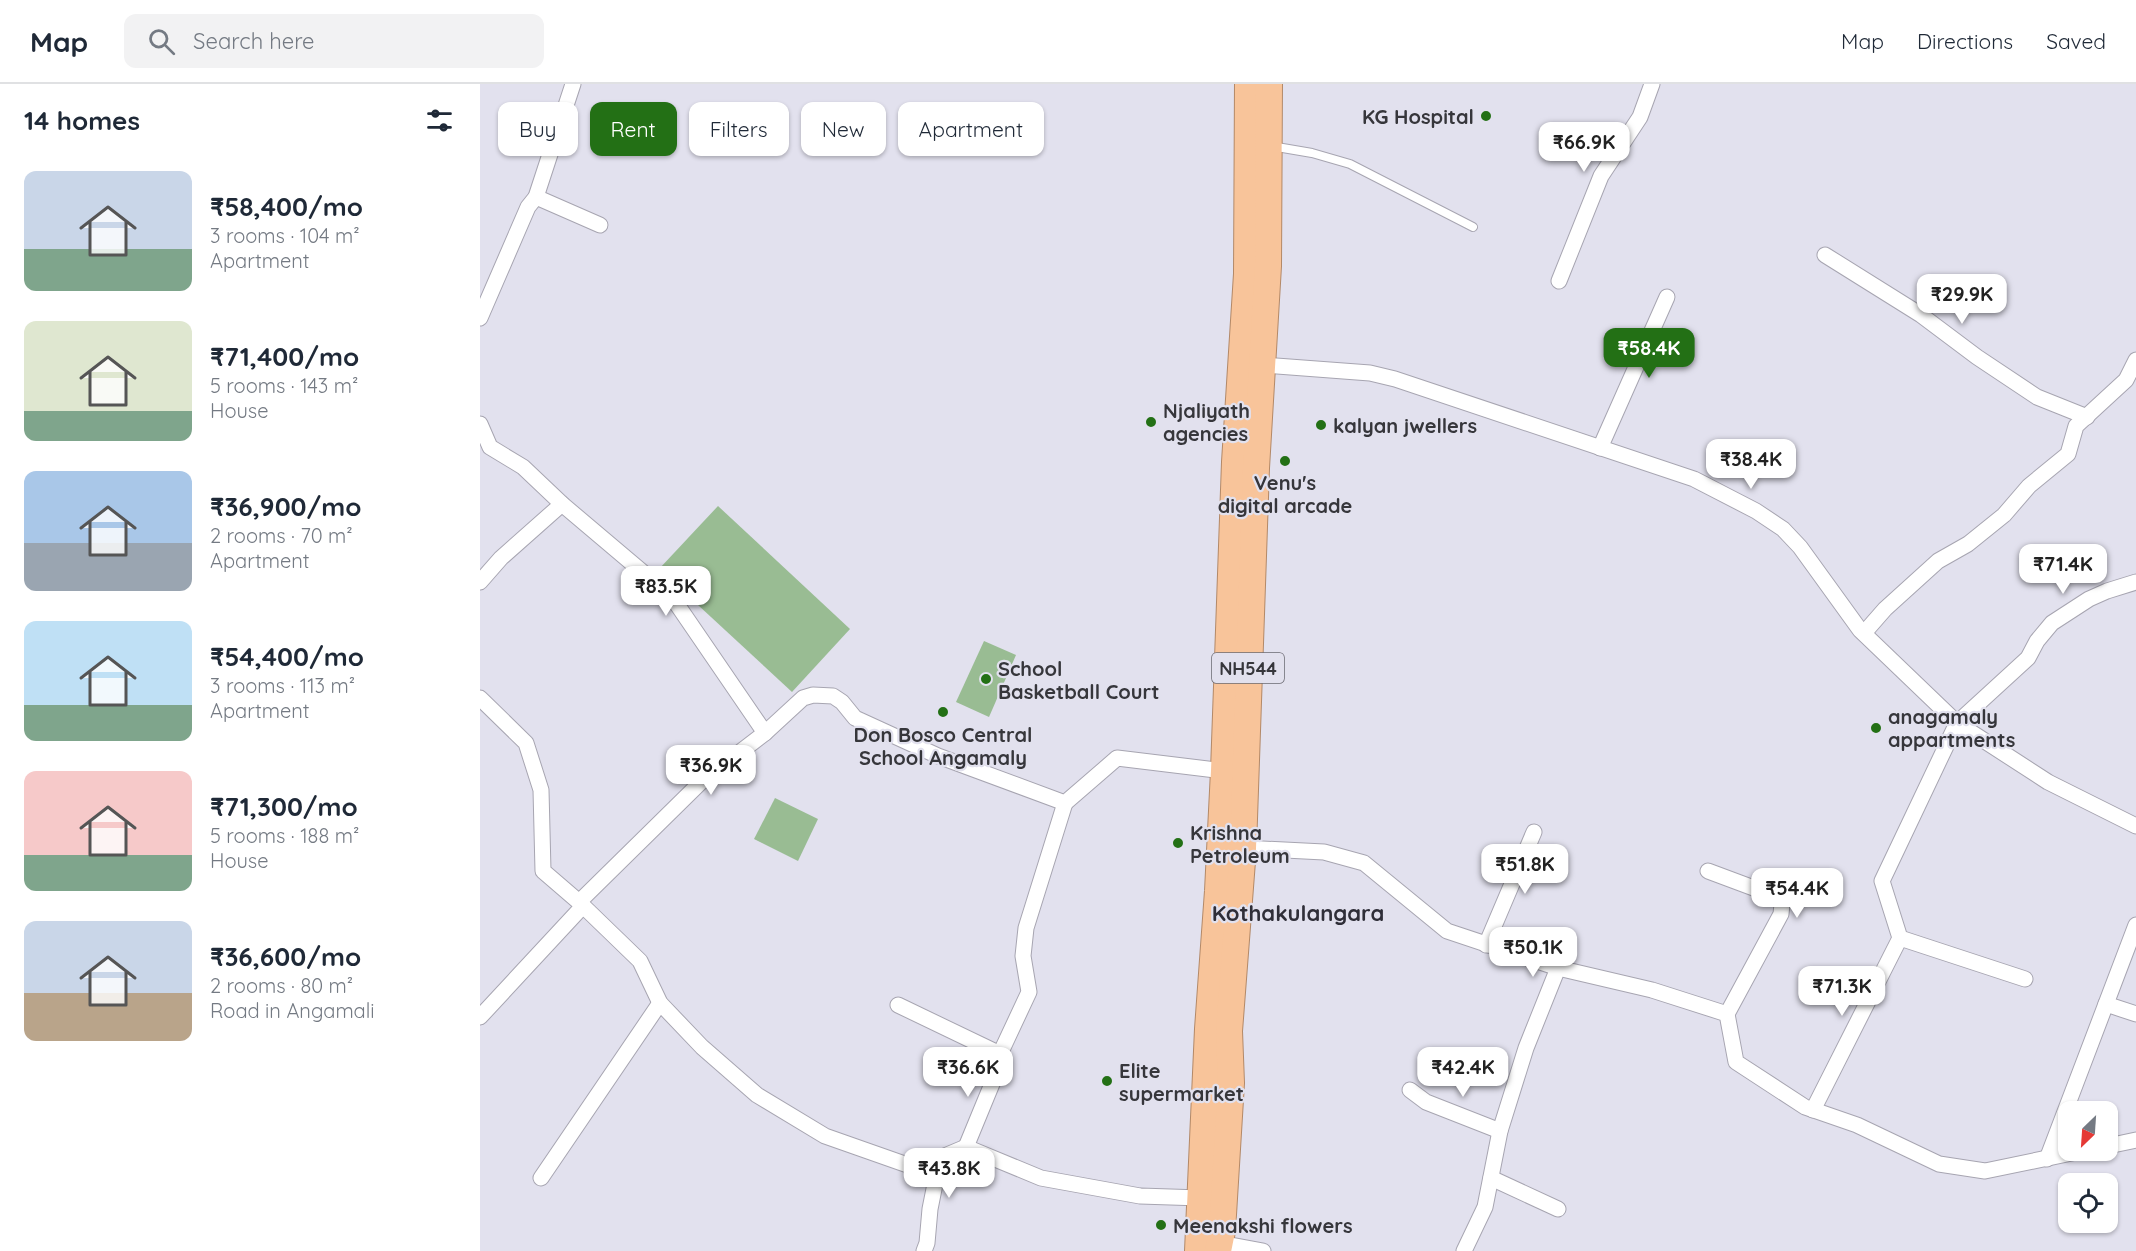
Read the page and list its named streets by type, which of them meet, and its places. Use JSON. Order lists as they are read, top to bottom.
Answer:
{
  "streets": {
    "highway": ["NH544"]
  },
  "districts": ["Kothakulangara"],
  "places": [
    "KG Hospital",
    "Njaliyath agencies",
    "kalyan jwellers",
    "Venu's digital arcade",
    "School Basketball Court",
    "Don Bosco Central School Angamaly",
    "anagamaly appartments",
    "Krishna Petroleum",
    "Elite supermarket",
    "Meenakshi flowers"
  ],
  "north": "bottom left",
  "page": {
    "header": "Map",
    "search": "Search here",
    "nav": ["Map", "Directions", "Saved"],
    "heading": "14 homes",
    "chip": [
      "Buy",
      "Rent",
      "Filters",
      "New",
      "Apartment"
    ],
    "price": [
      "₹66.9K",
      "₹29.9K",
      "₹58.4K",
      "₹38.4K",
      "₹71.4K",
      "₹83.5K",
      "₹36.9K",
      "₹51.8K",
      "₹54.4K",
      "₹50.1K",
      "₹71.3K",
      "₹36.6K",
      "₹42.4K",
      "₹43.8K"
    ],
    "list": [
      {
        "name": "₹58,400/mo",
        "note": "3 rooms · 104 m² · Apartment"
      },
      {
        "name": "₹71,400/mo",
        "note": "5 rooms · 143 m² · House"
      },
      {
        "name": "₹36,900/mo",
        "note": "2 rooms · 70 m² · Apartment"
      },
      {
        "name": "₹54,400/mo",
        "note": "3 rooms · 113 m² · Apartment"
      },
      {
        "name": "₹71,300/mo",
        "note": "5 rooms · 188 m² · House"
      },
      {
        "name": "₹36,600/mo",
        "note": "2 rooms · 80 m² · Road in Angamali"
      }
    ]
  }
}
